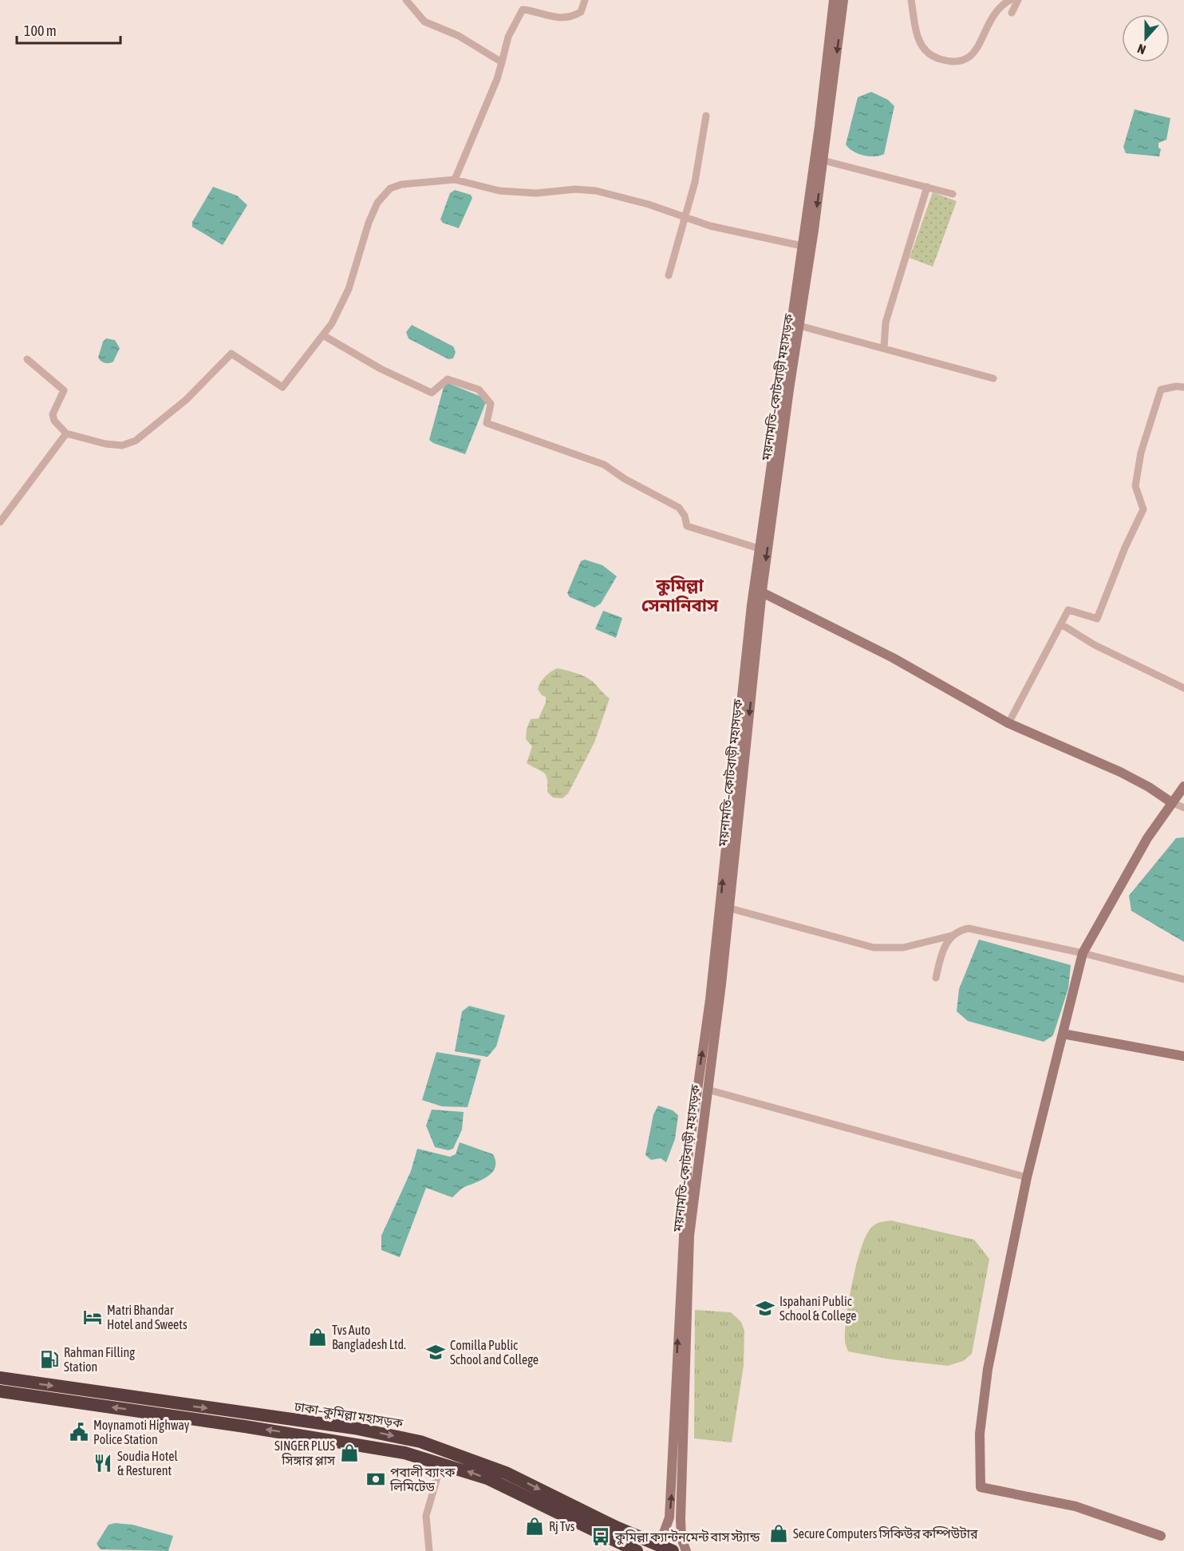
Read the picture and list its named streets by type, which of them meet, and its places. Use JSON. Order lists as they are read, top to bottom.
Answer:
{
  "streets": {
    "highway": ["ঢাকা–কুমিল্লা মহাসড়ক"],
    "main road": ["ময়নামতি–কোটবাড়ী মহাসড়ক"]
  },
  "crossings": [
    ["ময়নামতি–কোটবাড়ী মহাসড়ক", "ঢাকা–কুমিল্লা মহাসড়ক"]
  ],
  "districts": ["কুমিল্লা সেনানিবাস"],
  "places": {
    "school or university": ["Ispahani Public School & College", "Comilla Public School and College"],
    "hotel": ["Matri Bhandar Hotel and Sweets"],
    "shop": [
      "Tvs Auto Bangladesh Ltd.",
      "SINGER PLUS সিঙ্গার প্লাস",
      "Rj Tvs",
      "Secure Computers সিকিউর কম্পিউটার"
    ],
    "fuel station": ["Rahman Filling Station"],
    "public building": ["Moynamoti Highway Police Station"],
    "restaurant": ["Soudia Hotel & Resturent"],
    "bank": ["পূবালী ব্যাংক লিমিটেড"],
    "bus stop": ["কুমিল্লা ক্যান্টনমেন্ট বাস স্ট্যান্ড"]
  },
  "scale_bar": "100 m",
  "north": "bottom"
}
